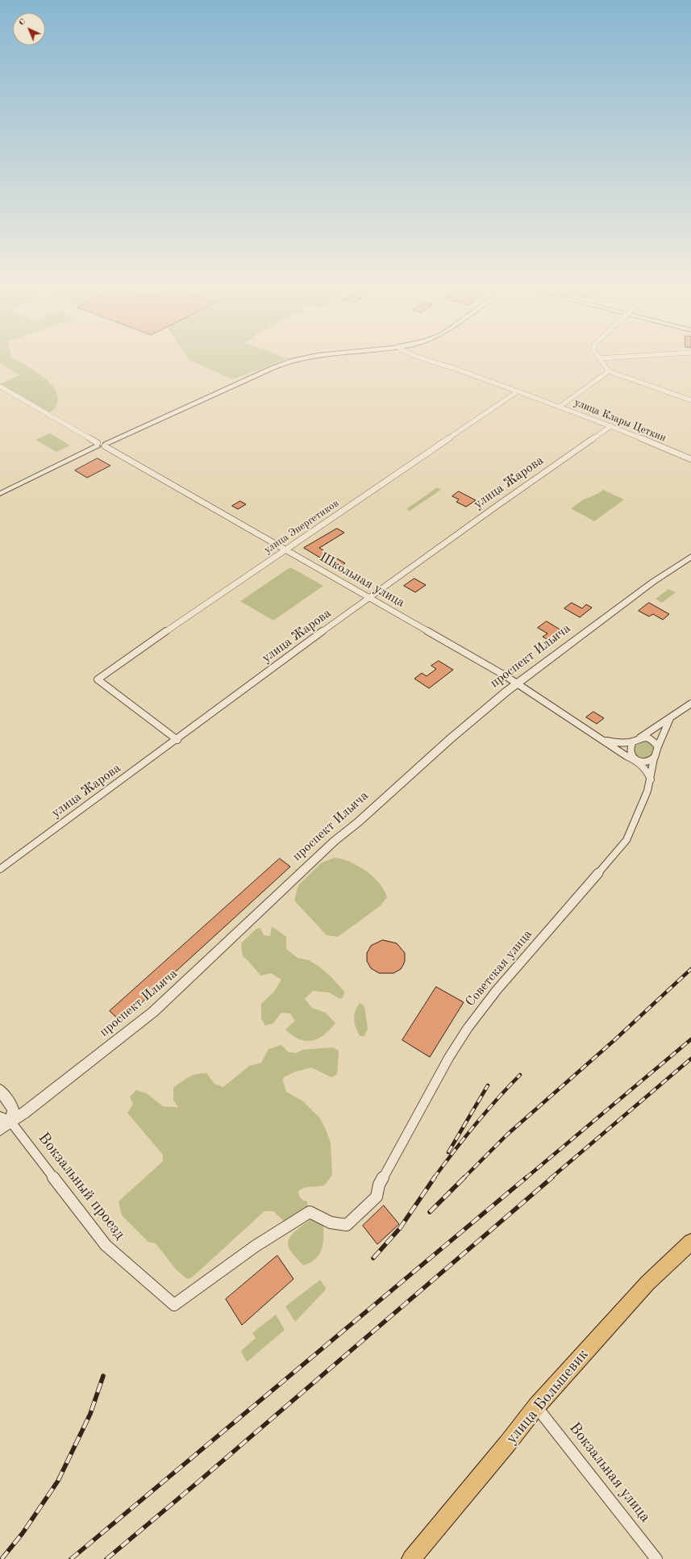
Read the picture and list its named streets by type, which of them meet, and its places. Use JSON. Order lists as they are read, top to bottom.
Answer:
{
  "streets": {
    "main road": ["улица Большевик"],
    "street": [
      "улица Клары Цеткин",
      "улица Жарова",
      "улица Энергетиков",
      "Школьная улица",
      "проспект Ильича",
      "Советская улица",
      "Вокзальный проезд",
      "Вокзальная улица"
    ]
  },
  "crossings": [
    ["улица Клары Цеткин", "улица Жарова"],
    ["улица Клары Цеткин", "улица Энергетиков"],
    ["улица Жарова", "улица Энергетиков"],
    ["улица Жарова", "Школьная улица"],
    ["улица Энергетиков", "Школьная улица"],
    ["Школьная улица", "проспект Ильича"],
    ["Школьная улица", "Советская улица"],
    ["проспект Ильича", "Вокзальный проезд"],
    ["Советская улица", "Вокзальный проезд"],
    ["улица Большевик", "Вокзальная улица"]
  ],
  "north": "top left"
}
